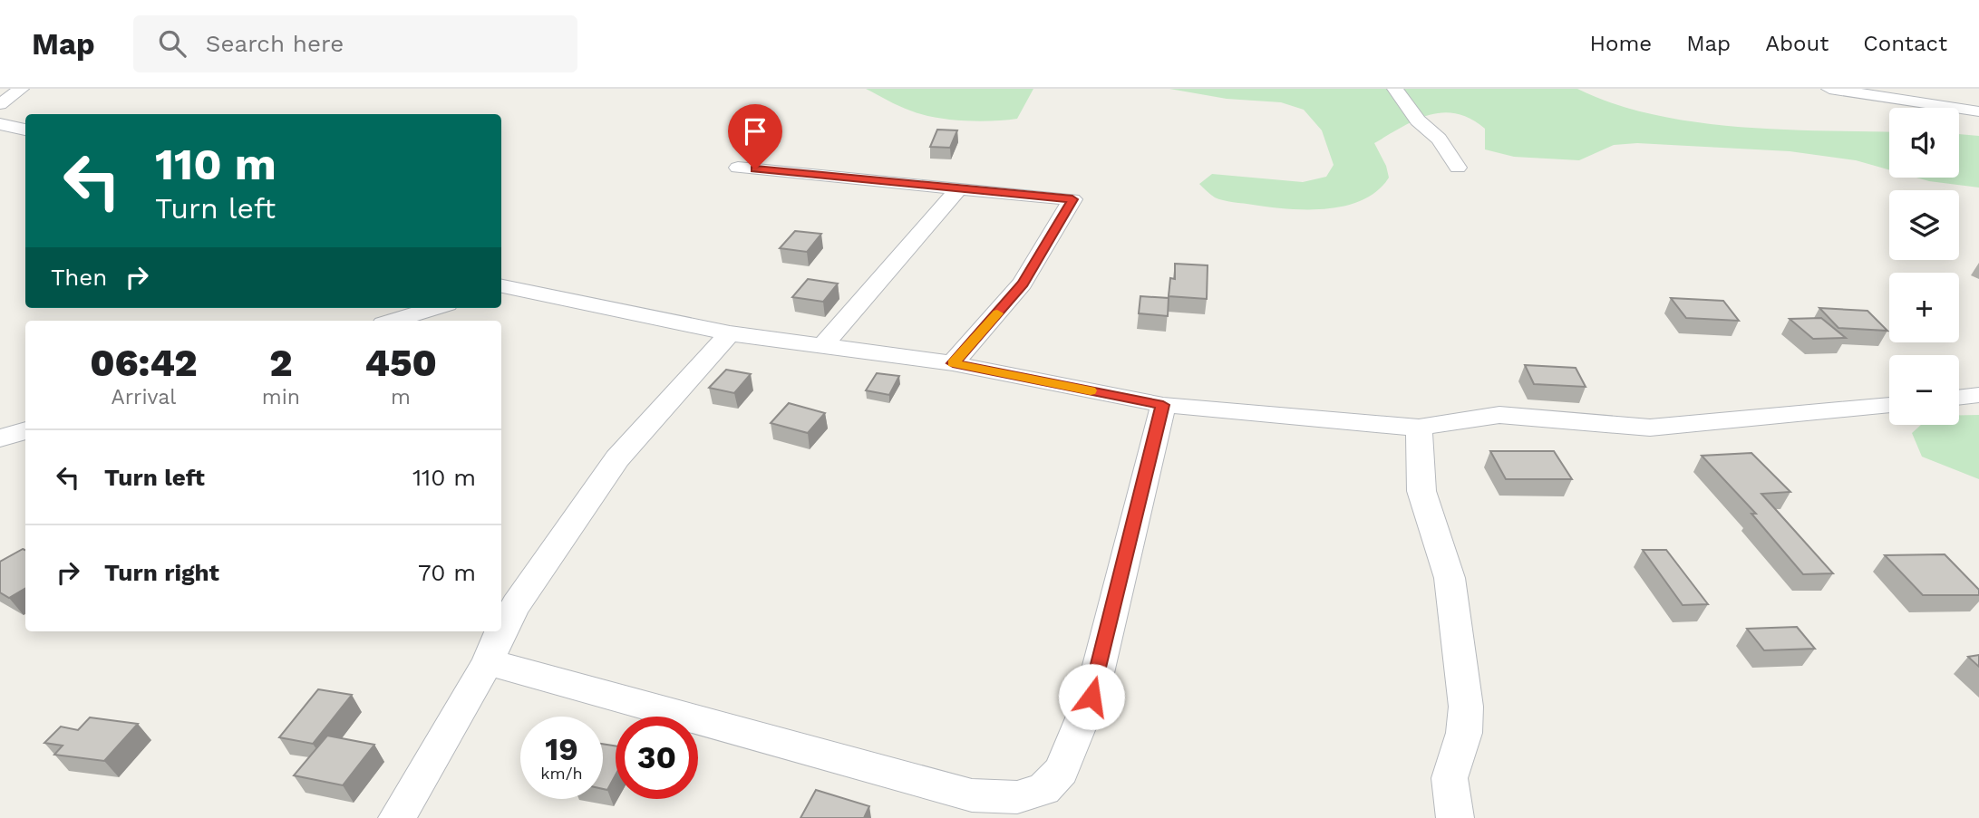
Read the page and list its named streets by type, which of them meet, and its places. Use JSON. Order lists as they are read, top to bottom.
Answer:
{
  "page": {
    "header": "Map",
    "search": "Search here",
    "nav": [
      "Home",
      "Map",
      "About",
      "Contact"
    ],
    "map_buttons": ["+", "−"],
    "turn": ["110 m", "Turn left"],
    "then": "Then",
    "eta": [
      "06:42",
      "Arrival",
      "2",
      "min",
      "450",
      "m"
    ],
    "list": [
      {
        "name": "Turn left",
        "value": "110 m"
      },
      {
        "name": "Turn right",
        "value": "70 m"
      }
    ],
    "speed": "19 km/h",
    "limit": "30"
  }
}
